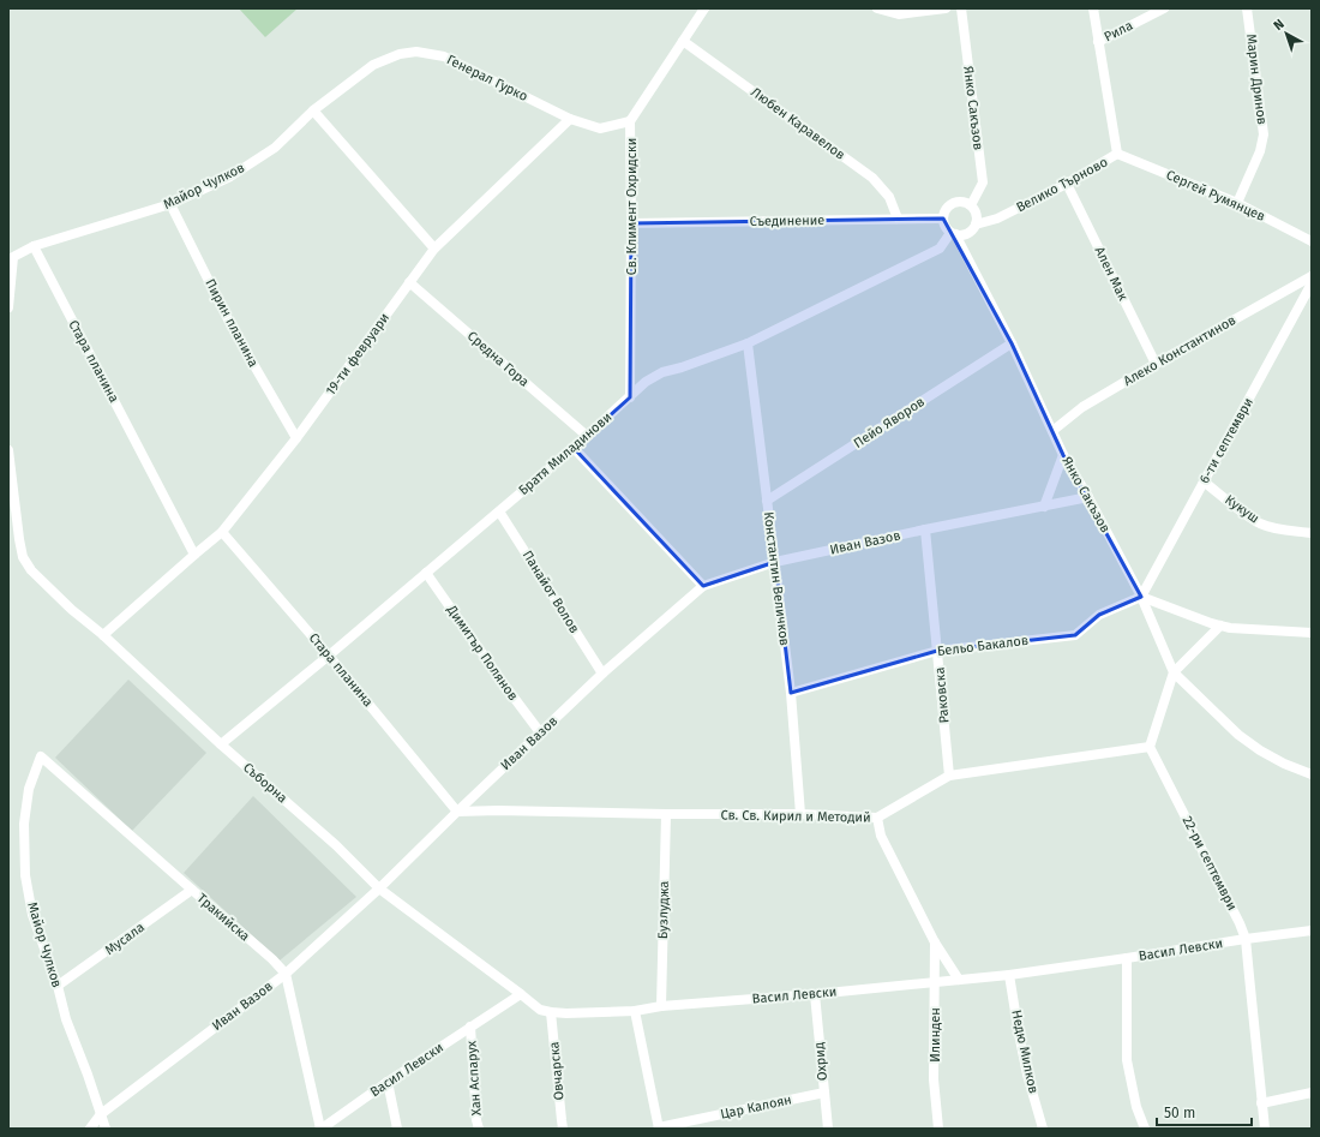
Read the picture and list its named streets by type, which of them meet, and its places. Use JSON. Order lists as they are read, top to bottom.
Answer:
{
  "streets": {
    "street": [
      "Рила",
      "Генерал Гурко",
      "Марин Дринов",
      "Янко Сакъзов",
      "Любен Каравелов",
      "Велико Търново",
      "Майор Чулков",
      "Сергей Румянцев",
      "Св. Климент Охридски",
      "Съединение",
      "Ален Мак",
      "Пирин планина",
      "Алеко Константинов",
      "19-ти февруари",
      "Средна Гора",
      "Стара планина",
      "Пейо Яворов",
      "6-ти септември",
      "Братя Миладинови",
      "Кукуш",
      "Иван Вазов",
      "Константин Величков",
      "Панайот Волов",
      "Бельо Бакалов",
      "Димитър Полянов",
      "Раковска",
      "Съборна",
      "Св. Св. Кирил и Методий",
      "22-ри септември",
      "Бузлуджа",
      "Тракийска",
      "Мусала",
      "Васил Левски",
      "Илинден",
      "Недю Милков",
      "Охрид",
      "Овчарска",
      "Хан Аспарух",
      "Цар Калоян"
    ]
  },
  "crossings": [
    ["Рила", "Велико Търново"],
    ["Генерал Гурко", "Майор Чулков"],
    ["Генерал Гурко", "19-ти февруари"],
    ["Марин Дринов", "Сергей Румянцев"],
    ["Янко Сакъзов", "Велико Търново"],
    ["Янко Сакъзов", "Съединение"],
    ["Янко Сакъзов", "Алеко Константинов"],
    ["Янко Сакъзов", "Пейо Яворов"],
    ["Янко Сакъзов", "6-ти септември"],
    ["Янко Сакъзов", "Братя Миладинови"],
    ["Янко Сакъзов", "Иван Вазов"],
    ["Янко Сакъзов", "Бельо Бакалов"],
    ["Любен Каравелов", "Св. Климент Охридски"],
    ["Любен Каравелов", "Съединение"],
    ["Велико Търново", "Сергей Румянцев"],
    ["Велико Търново", "Съединение"],
    ["Велико Търново", "Ален Мак"],
    ["Велико Търново", "Братя Миладинови"],
    ["Майор Чулков", "Пирин планина"],
    ["Майор Чулков", "Стара планина"],
    ["Майор Чулков", "Иван Вазов"],
    ["Майор Чулков", "Тракийска"],
    ["Майор Чулков", "Мусала"],
    ["Св. Климент Охридски", "Съединение"],
    ["Св. Климент Охридски", "Братя Миладинови"],
    ["Съединение", "Братя Миладинови"],
    ["Ален Мак", "Алеко Константинов"],
    ["Пирин планина", "19-ти февруари"],
    ["19-ти февруари", "Средна Гора"],
    ["19-ти февруари", "Стара планина"],
    ["19-ти февруари", "Съборна"],
    ["Средна Гора", "Братя Миладинови"],
    ["Стара планина", "Братя Миладинови"],
    ["Стара планина", "Иван Вазов"],
    ["Стара планина", "Св. Св. Кирил и Методий"],
    ["Пейо Яворов", "Константин Величков"],
    ["6-ти септември", "Кукуш"],
    ["6-ти септември", "Бельо Бакалов"],
    ["Братя Миладинови", "Константин Величков"],
    ["Братя Миладинови", "Панайот Волов"],
    ["Братя Миладинови", "Димитър Полянов"],
    ["Братя Миладинови", "Съборна"],
    ["Иван Вазов", "Константин Величков"],
    ["Иван Вазов", "Панайот Волов"],
    ["Иван Вазов", "Димитър Полянов"],
    ["Иван Вазов", "Раковска"],
    ["Иван Вазов", "Съборна"],
    ["Иван Вазов", "Св. Св. Кирил и Методий"],
    ["Иван Вазов", "Тракийска"],
    ["Константин Величков", "Бельо Бакалов"],
    ["Константин Величков", "Св. Св. Кирил и Методий"],
    ["Бельо Бакалов", "Раковска"],
    ["Раковска", "Св. Св. Кирил и Методий"],
    ["Съборна", "Васил Левски"],
    ["Св. Св. Кирил и Методий", "22-ри септември"],
    ["Св. Св. Кирил и Методий", "Бузлуджа"],
    ["Св. Св. Кирил и Методий", "Илинден"],
    ["22-ри септември", "Васил Левски"],
    ["Бузлуджа", "Васил Левски"],
    ["Тракийска", "Мусала"],
    ["Васил Левски", "Илинден"],
    ["Васил Левски", "Недю Милков"],
    ["Васил Левски", "Охрид"],
    ["Васил Левски", "Овчарска"],
    ["Васил Левски", "Хан Аспарух"],
    ["Охрид", "Цар Калоян"]
  ],
  "scale_bar": "50 m",
  "north": "top left"
}
